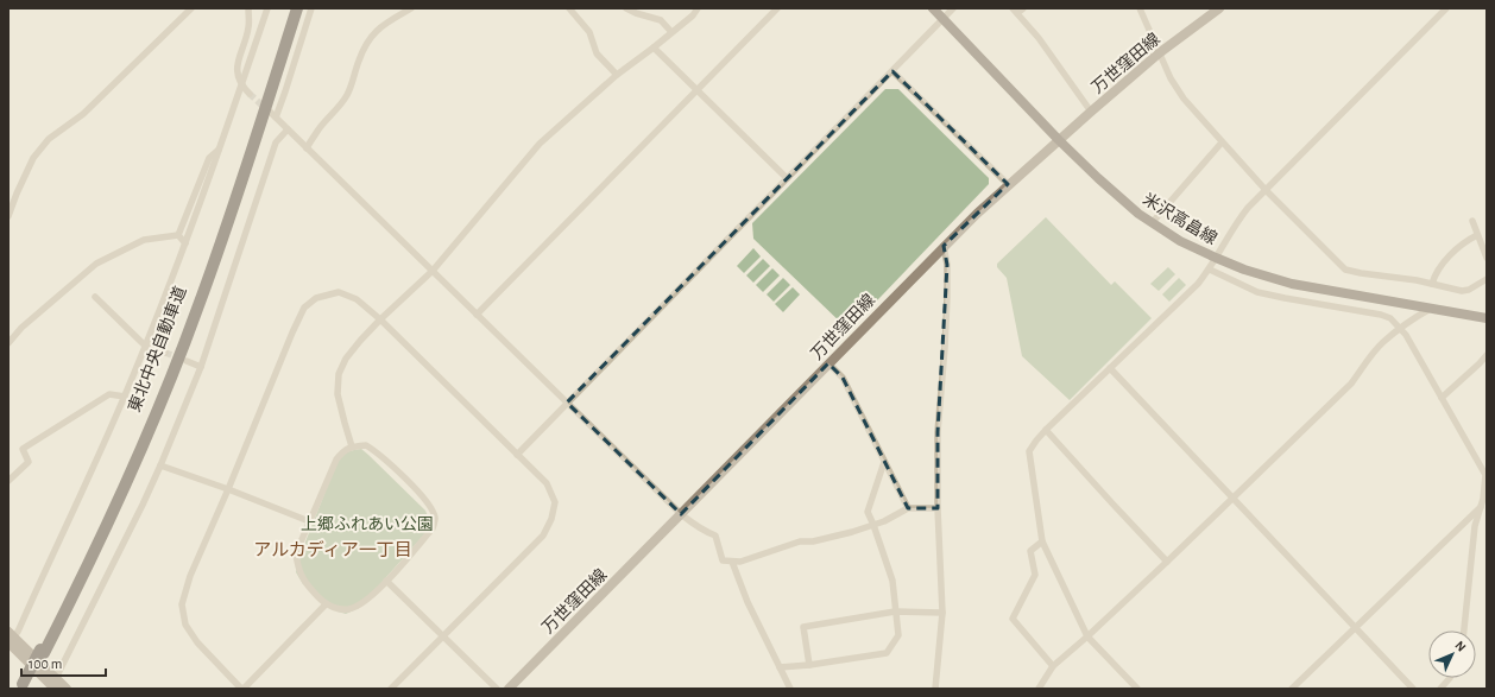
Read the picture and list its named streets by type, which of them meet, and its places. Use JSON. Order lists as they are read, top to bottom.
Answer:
{
  "streets": {
    "highway": ["東北中央自動車道"],
    "main road": ["万世窪田線", "米沢高畠線"]
  },
  "crossings": [
    ["万世窪田線", "米沢高畠線"]
  ],
  "districts": ["アルカディア一丁目"],
  "parks": ["上郷ふれあい公園"],
  "scale_bar": "100 m",
  "north": "top right"
}
